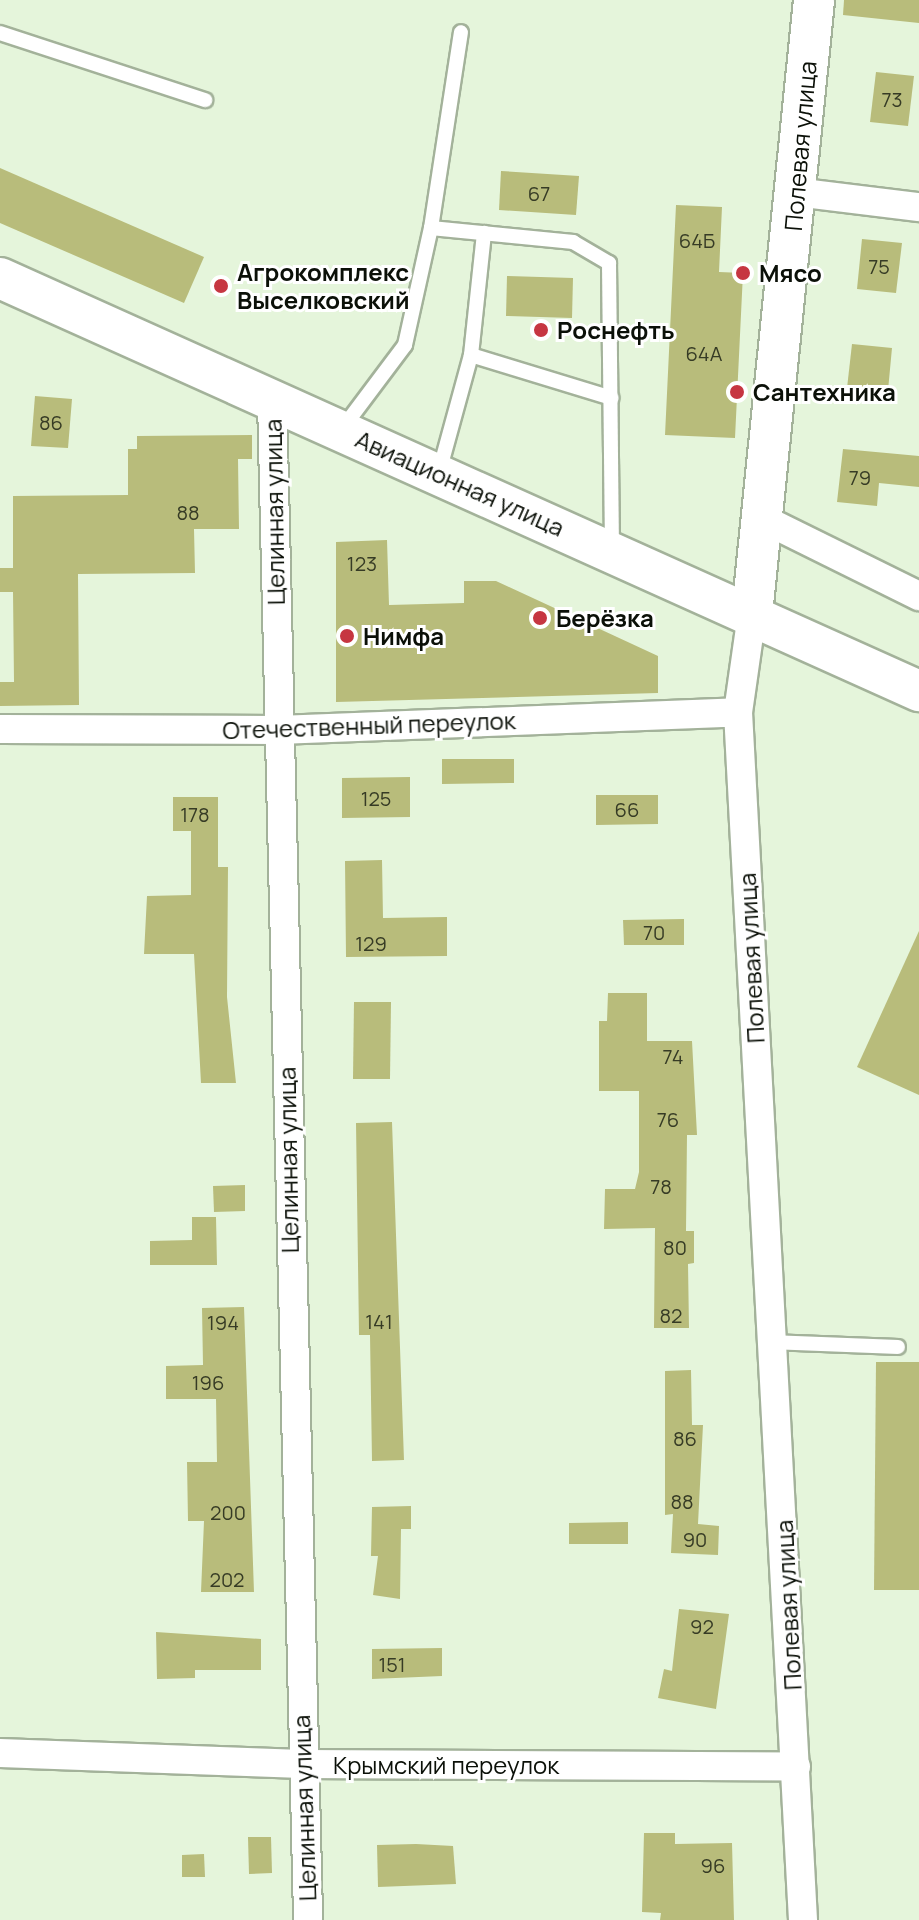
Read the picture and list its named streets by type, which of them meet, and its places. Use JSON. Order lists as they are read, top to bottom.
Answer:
{
  "streets": {
    "main road": ["Полевая улица", "Авиационная улица"],
    "street": ["Целинная улица", "Отечественный переулок", "Крымский переулок"]
  },
  "crossings": [
    ["Полевая улица", "Авиационная улица"],
    ["Полевая улица", "Отечественный переулок"],
    ["Полевая улица", "Крымский переулок"],
    ["Авиационная улица", "Целинная улица"],
    ["Целинная улица", "Отечественный переулок"],
    ["Целинная улица", "Крымский переулок"]
  ],
  "places": [
    "Мясо",
    "Агрокомплекс Выселковский",
    "Роснефть",
    "Сантехника",
    "Берёзка",
    "Нимфа"
  ],
  "house_numbers": [
    "73",
    "67",
    "64Б",
    "75",
    "64А",
    "86",
    "79",
    "88",
    "123",
    "125",
    "66",
    "178",
    "70",
    "129",
    "74",
    "76",
    "78",
    "80",
    "82",
    "141",
    "194",
    "196",
    "86",
    "88",
    "200",
    "90",
    "202",
    "92",
    "151",
    "96"
  ]
}
